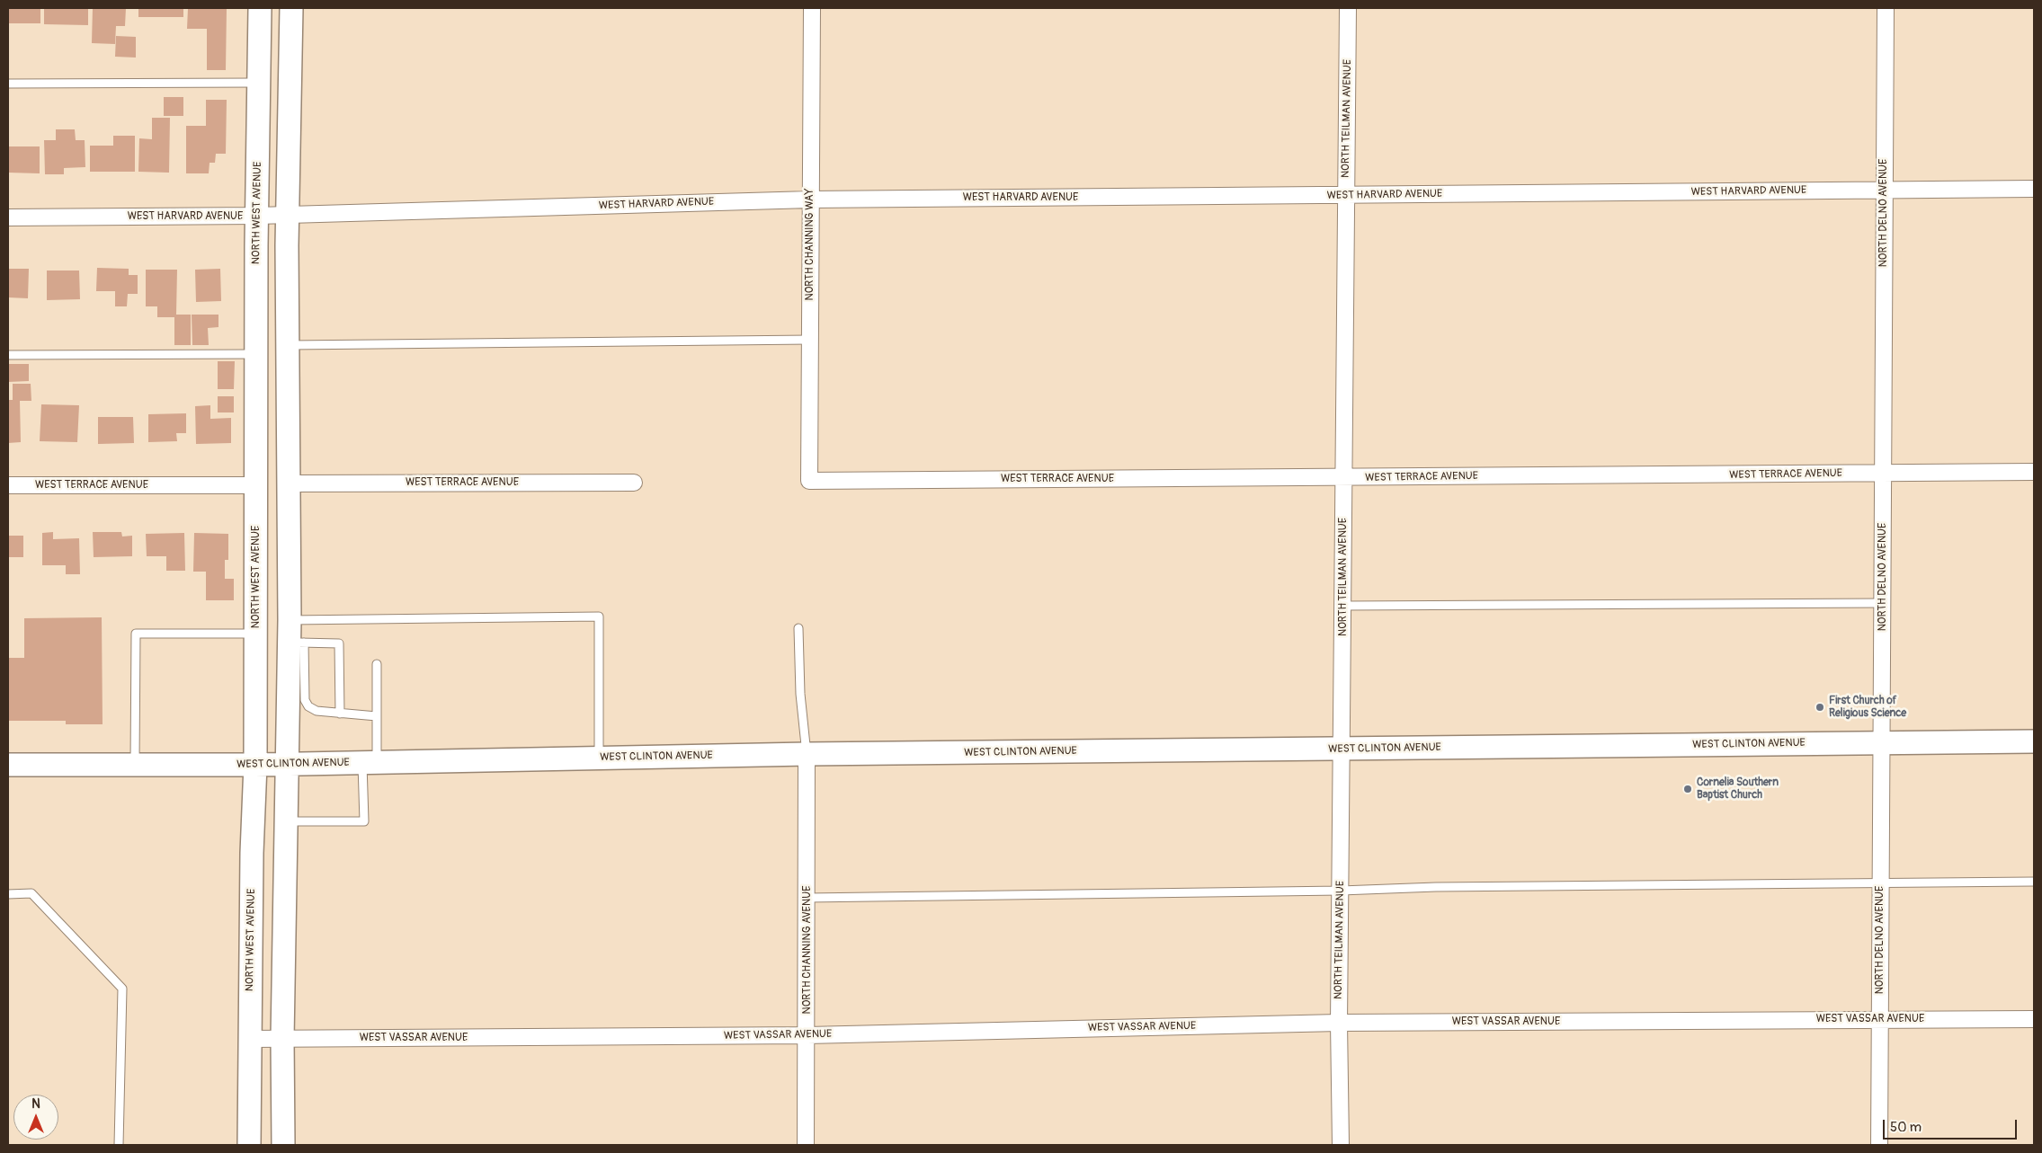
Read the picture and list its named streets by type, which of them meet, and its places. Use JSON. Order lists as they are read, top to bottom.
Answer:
{
  "streets": {
    "main road": ["NORTH WEST AVENUE", "WEST CLINTON AVENUE"],
    "street": [
      "NORTH TEILMAN AVENUE",
      "WEST HARVARD AVENUE",
      "NORTH DELNO AVENUE",
      "NORTH CHANNING WAY",
      "WEST TERRACE AVENUE",
      "NORTH CHANNING AVENUE",
      "WEST VASSAR AVENUE"
    ]
  },
  "crossings": [
    ["NORTH TEILMAN AVENUE", "WEST HARVARD AVENUE"],
    ["NORTH TEILMAN AVENUE", "WEST TERRACE AVENUE"],
    ["NORTH TEILMAN AVENUE", "WEST CLINTON AVENUE"],
    ["NORTH TEILMAN AVENUE", "WEST VASSAR AVENUE"],
    ["WEST HARVARD AVENUE", "NORTH WEST AVENUE"],
    ["WEST HARVARD AVENUE", "NORTH DELNO AVENUE"],
    ["WEST HARVARD AVENUE", "NORTH CHANNING WAY"],
    ["NORTH WEST AVENUE", "WEST TERRACE AVENUE"],
    ["NORTH WEST AVENUE", "WEST CLINTON AVENUE"],
    ["NORTH WEST AVENUE", "WEST VASSAR AVENUE"],
    ["NORTH DELNO AVENUE", "WEST TERRACE AVENUE"],
    ["NORTH DELNO AVENUE", "WEST CLINTON AVENUE"],
    ["NORTH DELNO AVENUE", "WEST VASSAR AVENUE"],
    ["NORTH CHANNING WAY", "WEST TERRACE AVENUE"],
    ["WEST CLINTON AVENUE", "NORTH CHANNING AVENUE"],
    ["NORTH CHANNING AVENUE", "WEST VASSAR AVENUE"]
  ],
  "places": ["First Church of Religious Science", "Cornelia Southern Baptist Church"],
  "scale_bar": "50 m",
  "north": "top"
}
